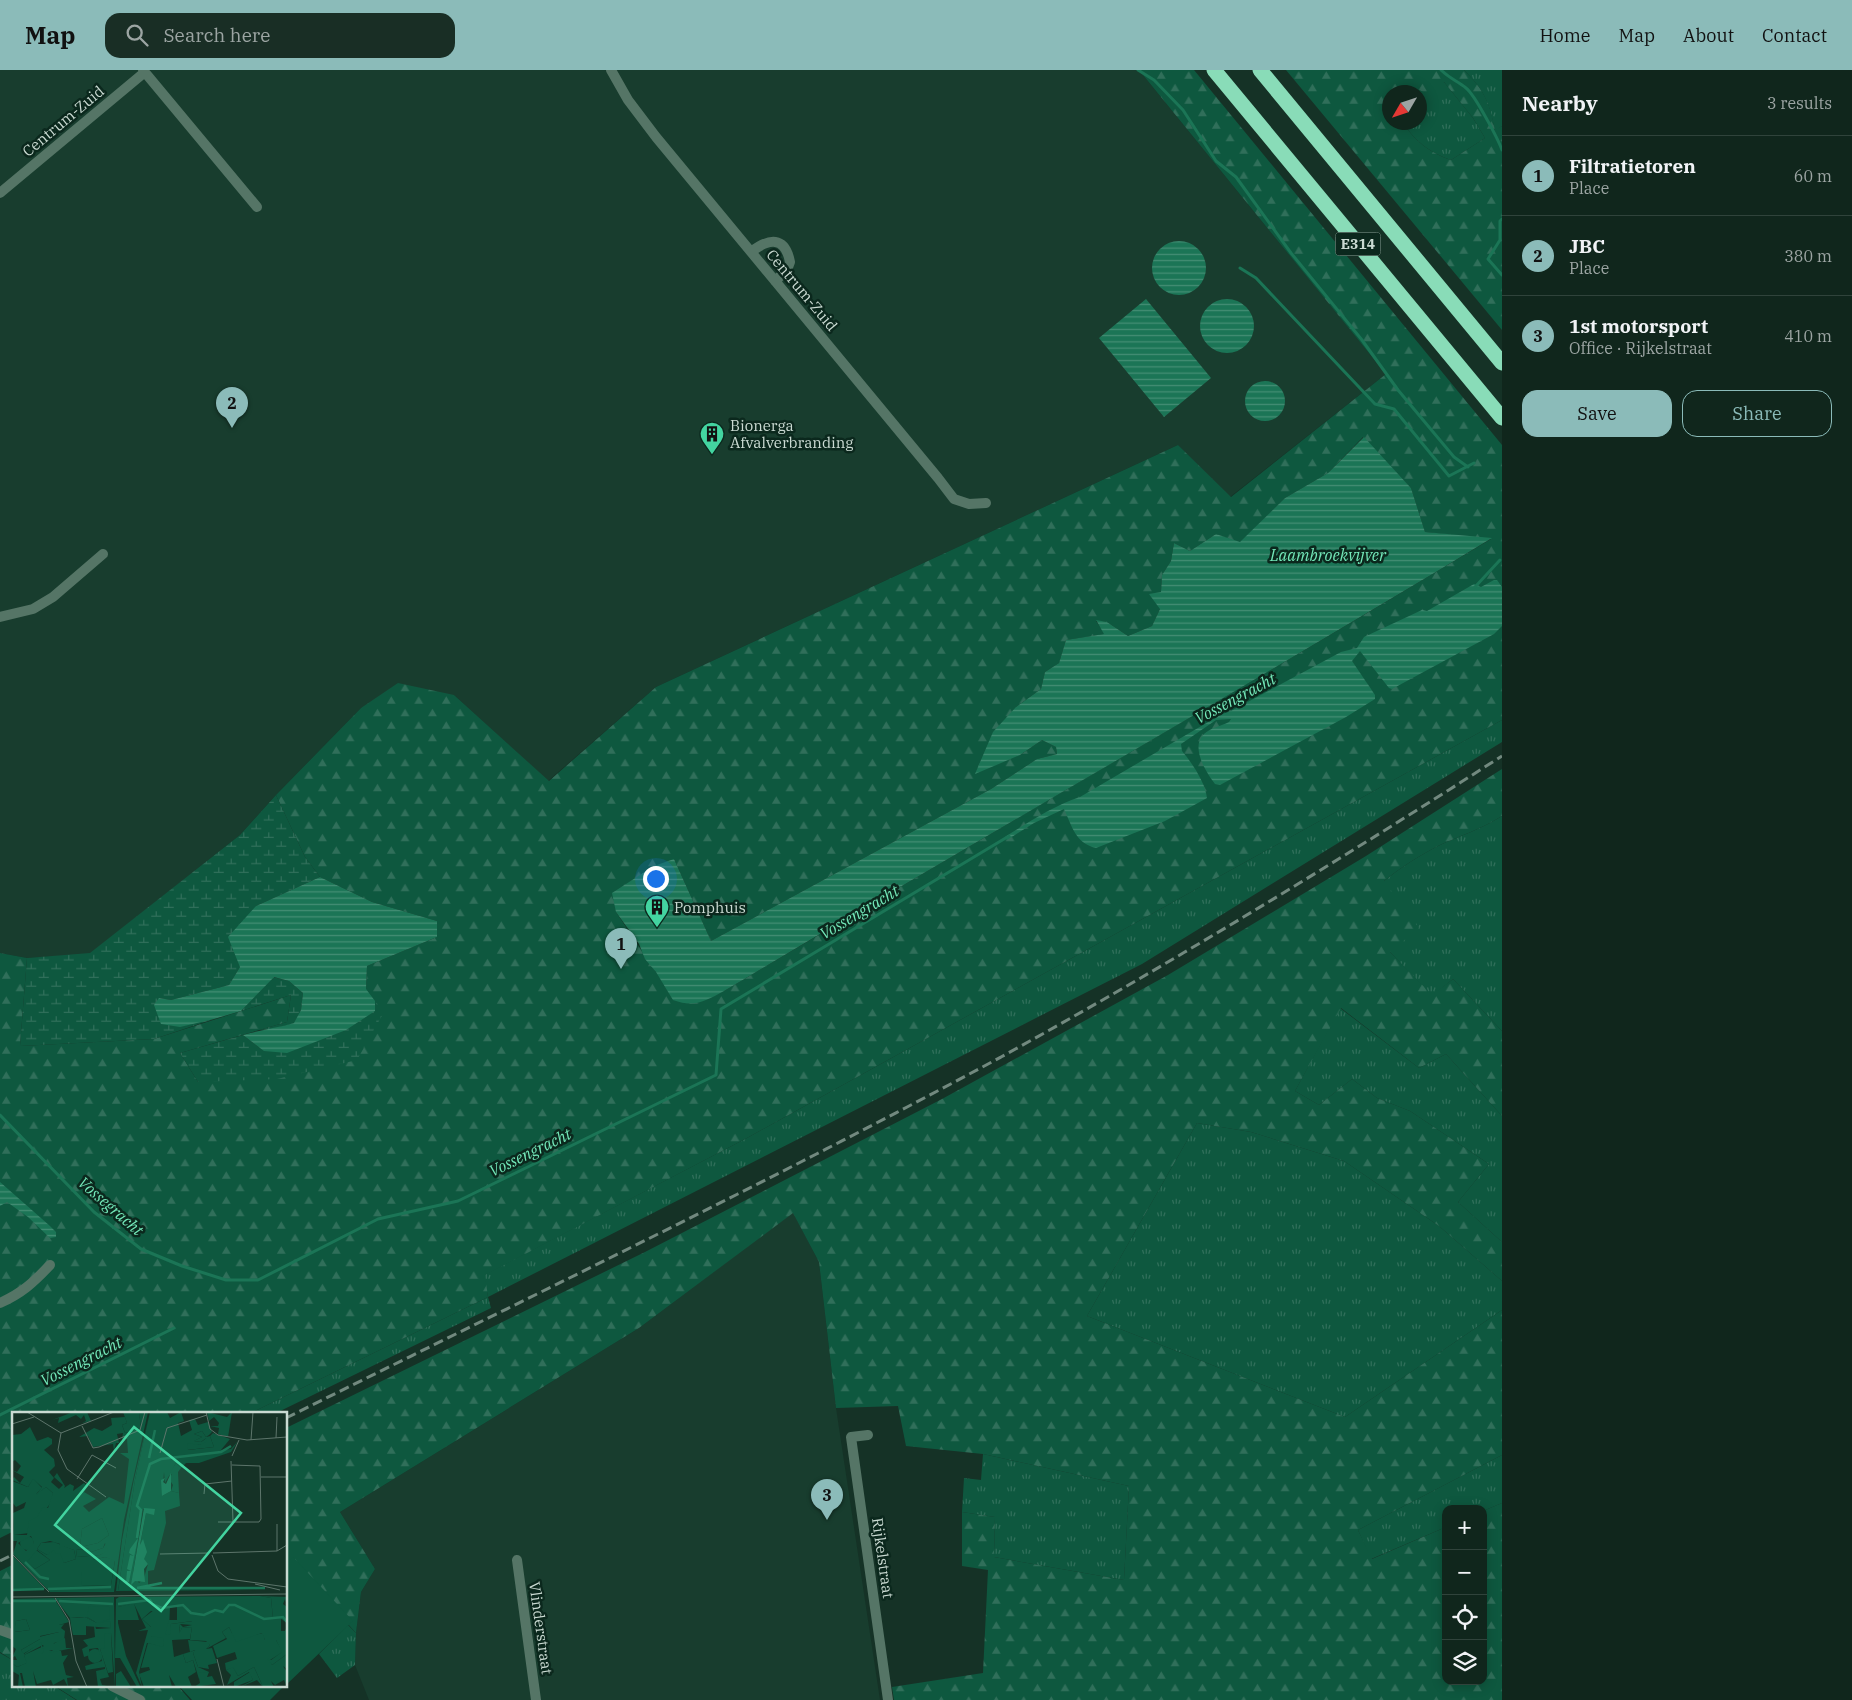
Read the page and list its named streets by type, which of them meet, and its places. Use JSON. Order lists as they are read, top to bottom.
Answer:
{
  "streets": {
    "highway": ["E314"],
    "street": ["Centrum-Zuid", "Rijkelstraat", "Vlinderstraat"]
  },
  "water": ["Laambroekvijver", "Vossengracht", "Vossegracht"],
  "places": {
    "building": ["Bionerga Afvalverbranding", "Pomphuis"]
  },
  "north": "bottom left",
  "page": {
    "header": "Map",
    "search": "Search here",
    "nav": [
      "Home",
      "Map",
      "About",
      "Contact"
    ],
    "heading": ["Nearby", "3 results"],
    "list": [
      {
        "mark": "1",
        "name": "Filtratietoren",
        "note": "Place",
        "value": "60 m"
      },
      {
        "mark": "2",
        "name": "JBC",
        "note": "Place",
        "value": "380 m"
      },
      {
        "mark": "3",
        "name": "1st motorsport",
        "note": "Office · Rijkelstraat",
        "value": "410 m"
      }
    ],
    "buttons": ["Save", "Share"],
    "pins": ["2", "1", "3"],
    "map_buttons": ["+", "−"]
  }
}
